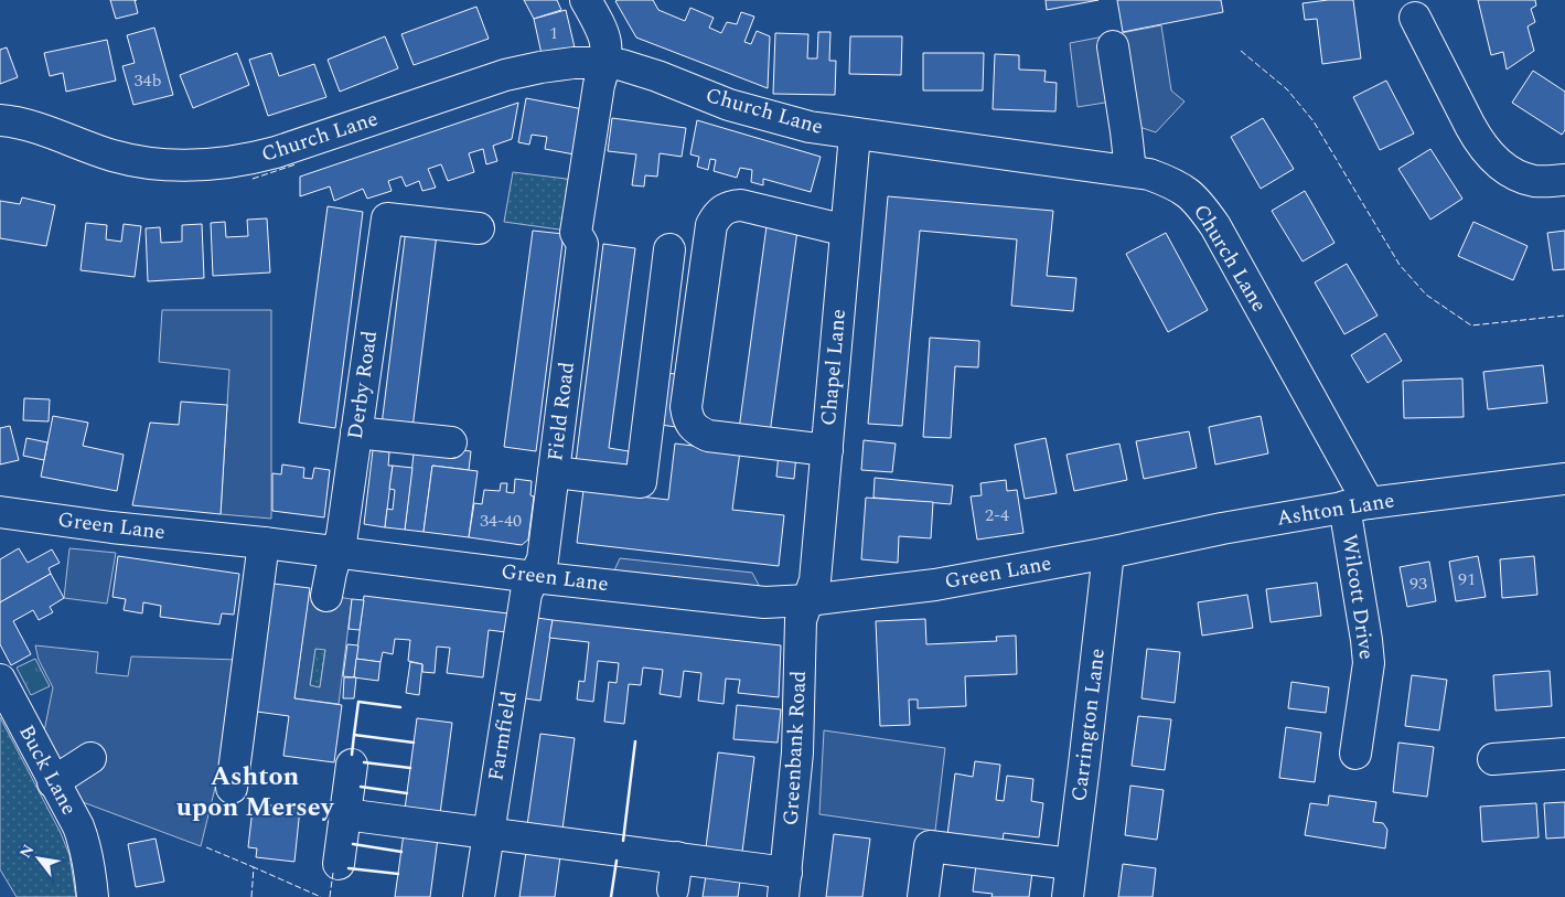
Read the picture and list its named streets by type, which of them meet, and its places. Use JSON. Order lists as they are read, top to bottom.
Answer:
{
  "streets": {
    "street": [
      "Church Lane",
      "Chapel Lane",
      "Derby Road",
      "Field Road",
      "Ashton Lane",
      "Green Lane",
      "Wilcott Drive",
      "Carrington Lane",
      "Farmfield",
      "Greenbank Road",
      "Buck Lane"
    ]
  },
  "crossings": [
    ["Church Lane", "Chapel Lane"],
    ["Church Lane", "Field Road"],
    ["Church Lane", "Ashton Lane"],
    ["Church Lane", "Wilcott Drive"],
    ["Chapel Lane", "Green Lane"],
    ["Chapel Lane", "Greenbank Road"],
    ["Derby Road", "Green Lane"],
    ["Field Road", "Green Lane"],
    ["Field Road", "Farmfield"],
    ["Ashton Lane", "Green Lane"],
    ["Ashton Lane", "Wilcott Drive"],
    ["Ashton Lane", "Carrington Lane"],
    ["Green Lane", "Carrington Lane"],
    ["Green Lane", "Farmfield"],
    ["Green Lane", "Greenbank Road"]
  ],
  "districts": ["Ashton upon Mersey"],
  "house_numbers": [
    "1",
    "34b",
    "2-4",
    "34-40",
    "91",
    "93"
  ],
  "north": "top left"
}
